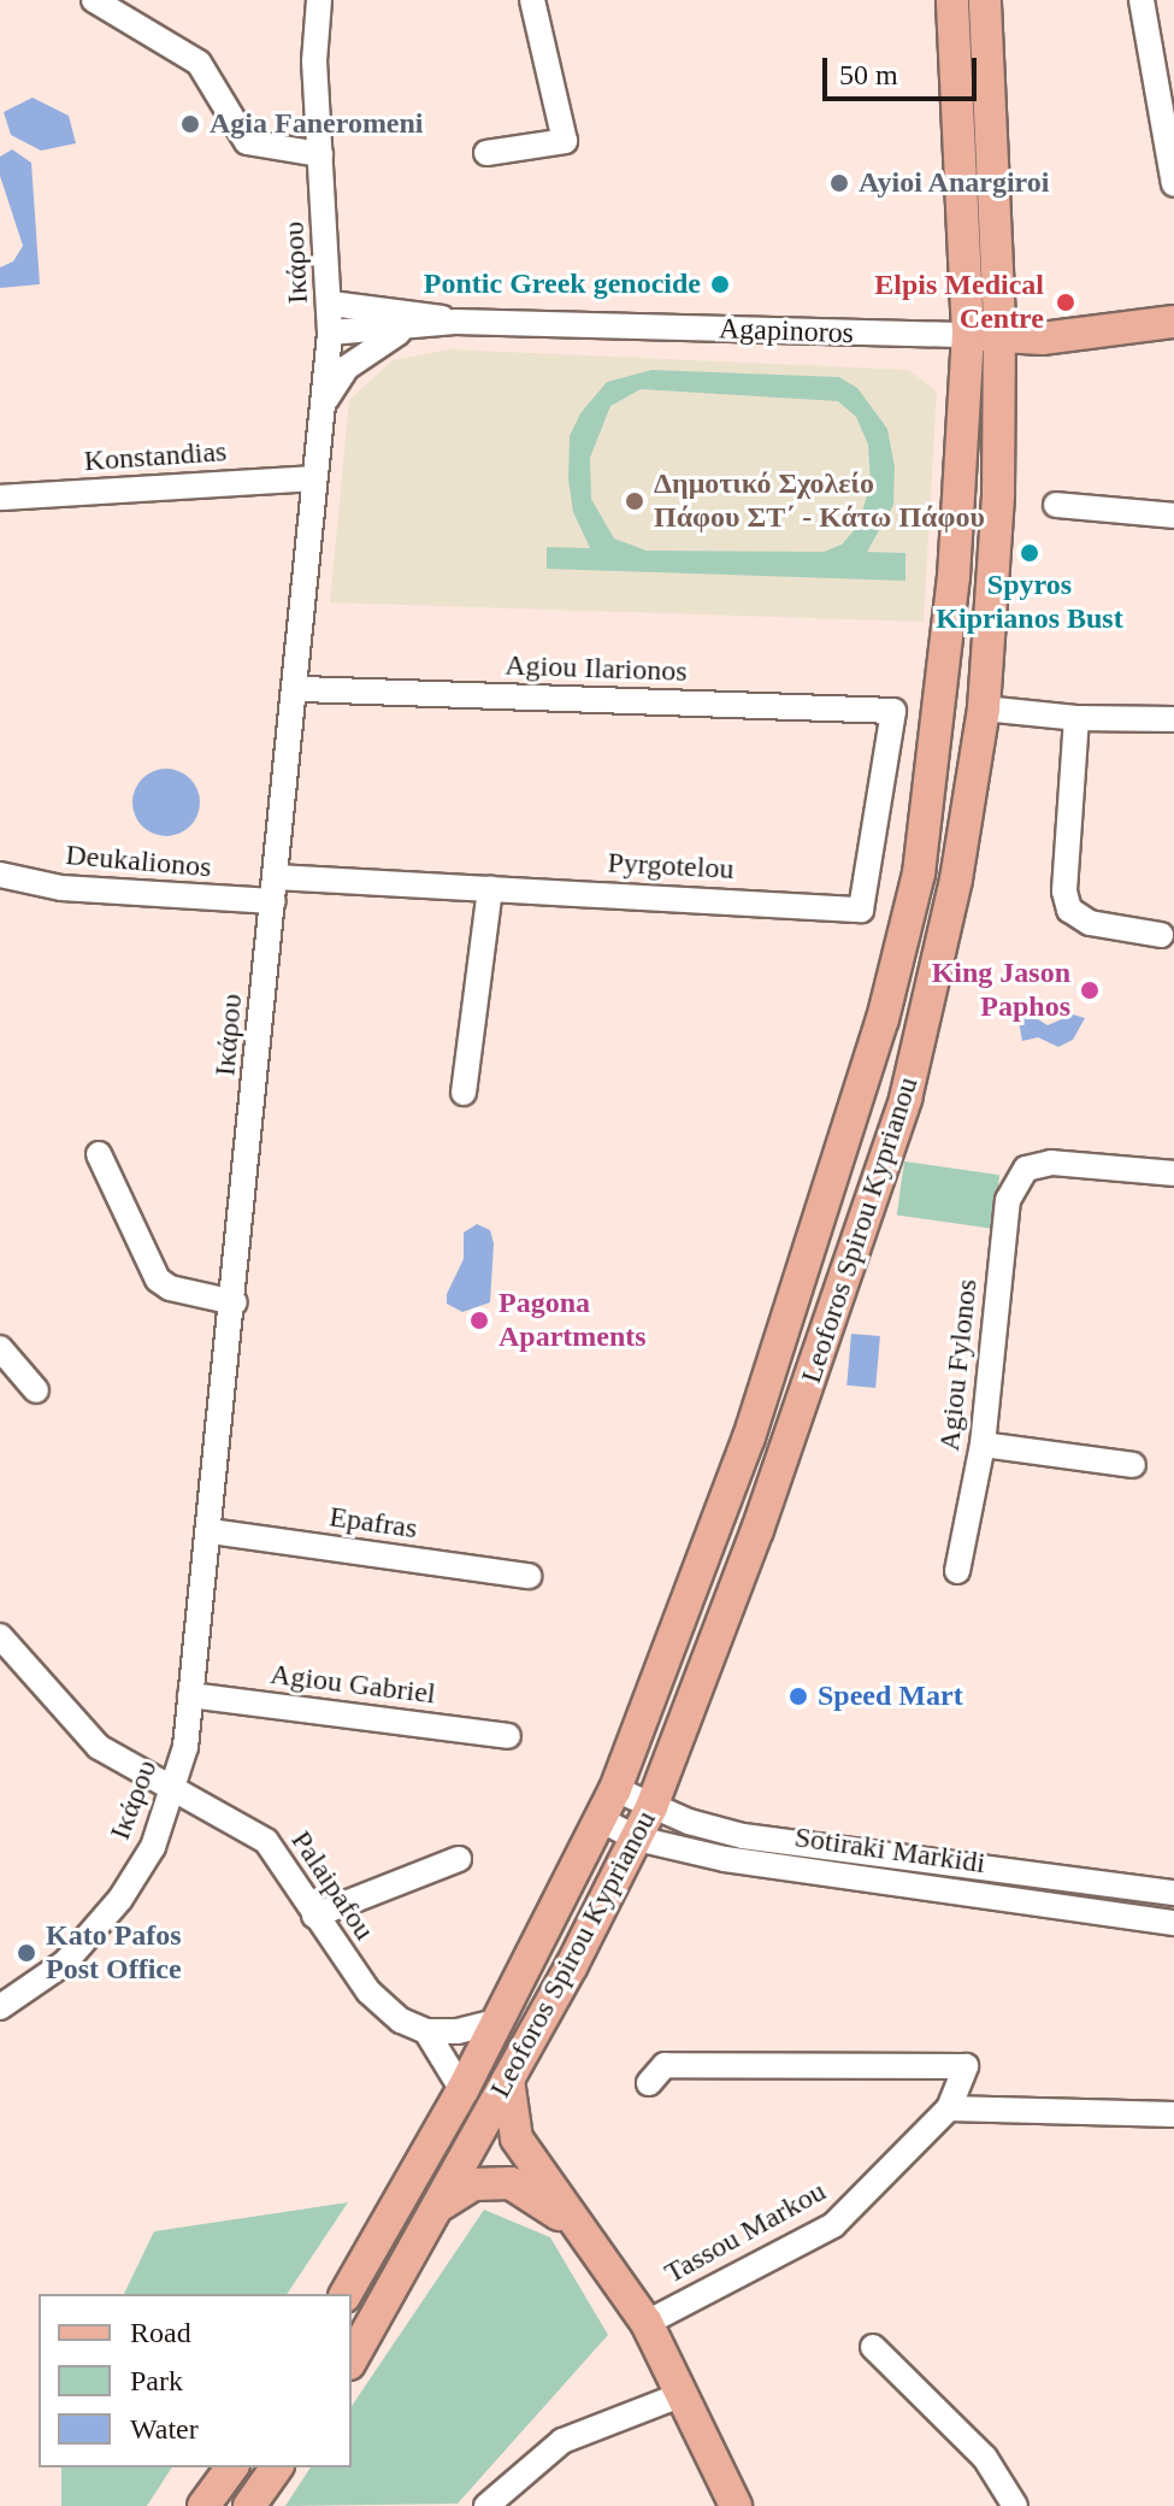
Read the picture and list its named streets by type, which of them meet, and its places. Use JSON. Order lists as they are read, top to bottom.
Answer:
{
  "streets": {
    "main road": ["Agapinoros", "Leoforos Spirou Kyprianou"],
    "street": [
      "Ικάρου",
      "Konstandias",
      "Agiou Ilarionos",
      "Deukalionos",
      "Pyrgotelou",
      "Agiou Fylonos",
      "Epafras",
      "Agiou Gabriel",
      "Sotiraki Markidi",
      "Palaipafou",
      "Tassou Markou"
    ]
  },
  "crossings": [
    ["Ικάρου", "Agapinoros"],
    ["Ικάρου", "Konstandias"],
    ["Ικάρου", "Agiou Ilarionos"],
    ["Ικάρου", "Deukalionos"],
    ["Ικάρου", "Pyrgotelou"],
    ["Ικάρου", "Epafras"],
    ["Ικάρου", "Agiou Gabriel"],
    ["Ικάρου", "Palaipafou"],
    ["Agapinoros", "Leoforos Spirou Kyprianou"],
    ["Agiou Ilarionos", "Pyrgotelou"],
    ["Deukalionos", "Pyrgotelou"],
    ["Leoforos Spirou Kyprianou", "Sotiraki Markidi"]
  ],
  "places": [
    "Agia Faneromeni",
    "Ayioi Anargiroi",
    "Pontic Greek genocide",
    "Elpis Medical Centre",
    "Δημοτικό Σχολείο Πάφου ΣΤ΄ - Κάτω Πάφου",
    "Spyros Kiprianos Bust",
    "King Jason Paphos",
    "Pagona Apartments",
    "Speed Mart",
    "Kato Pafos Post Office"
  ],
  "legend": ["Road", "Park", "Water"],
  "scale_bar": "50 m"
}
